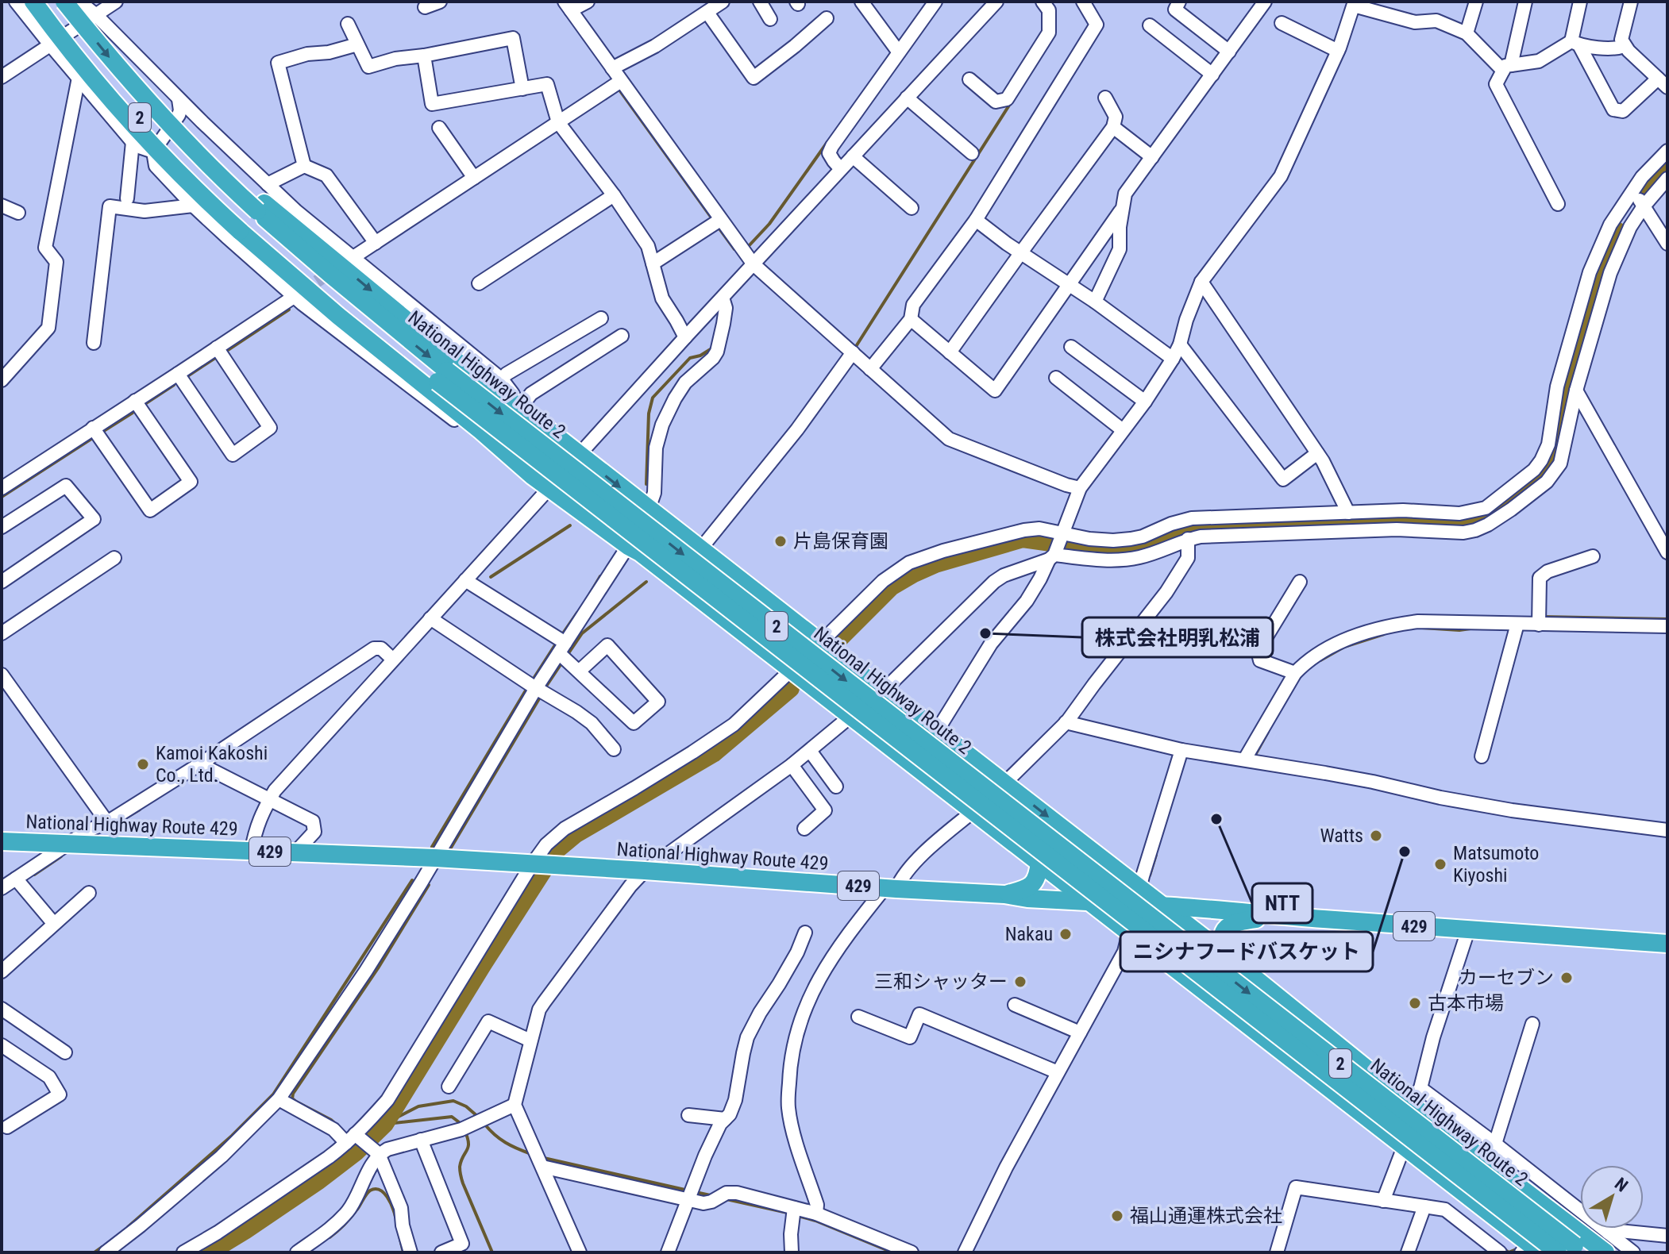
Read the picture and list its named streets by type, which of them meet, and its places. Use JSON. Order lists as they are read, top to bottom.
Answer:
{
  "streets": {
    "highway": [
      "2",
      "National Highway Route 2",
      "National Highway Route 429",
      "429"
    ]
  },
  "places": [
    "片島保育園",
    "株式会社明乳松浦",
    "Kamoi Kakoshi Co., Ltd.",
    "NTT",
    "Watts",
    "ニシナフードバスケット",
    "Matsumoto Kiyoshi",
    "Nakau",
    "カーセブン",
    "三和シャッター",
    "古本市場",
    "福山通運株式会社"
  ],
  "north": "top right"
}
